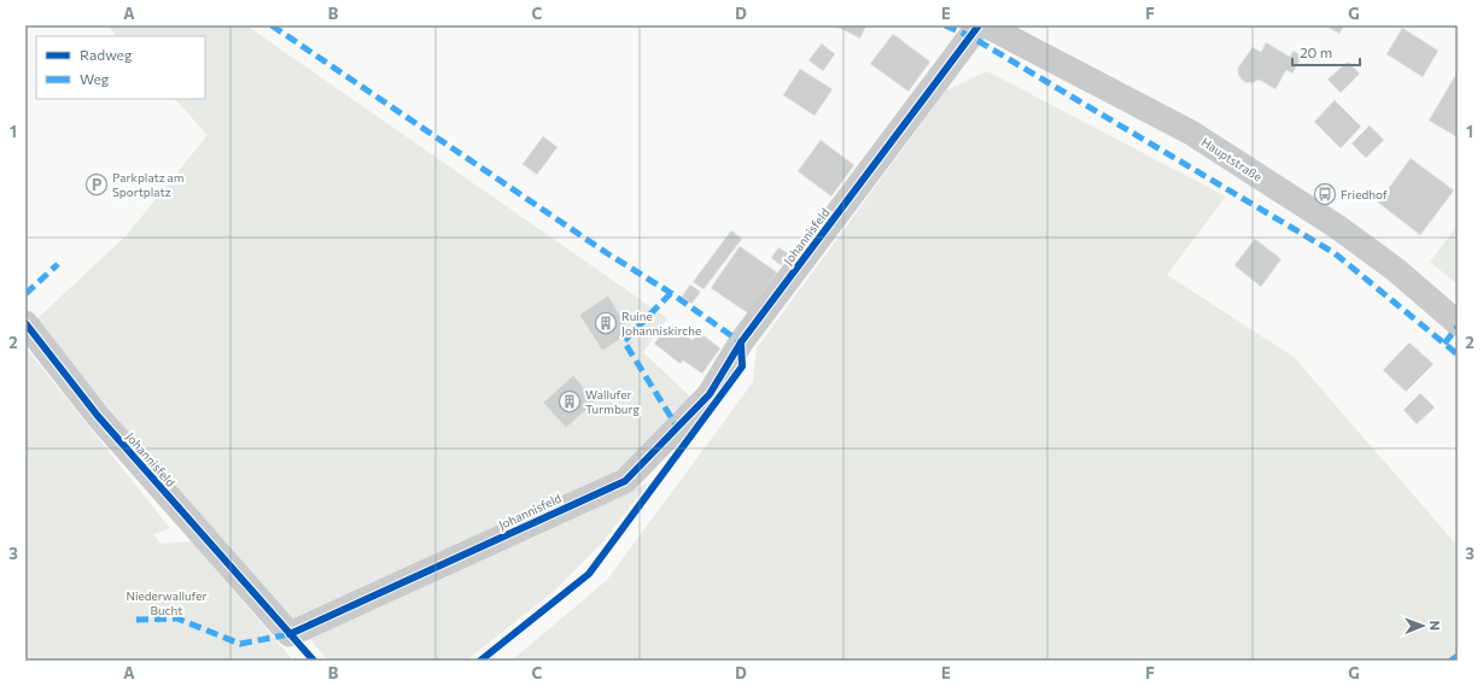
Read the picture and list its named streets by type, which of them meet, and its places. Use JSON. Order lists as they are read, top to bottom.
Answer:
{
  "streets": {
    "street": ["Hauptstraße", "Johannisfeld"]
  },
  "parks": ["Niederwallufer Bucht"],
  "places": {
    "parking": ["Parkplatz am Sportplatz"],
    "bus stop": ["Friedhof"],
    "building": ["Ruine Johanniskirche", "Wallufer Turmburg"]
  },
  "legend": ["Radweg", "Weg"],
  "scale_bar": "20 m",
  "north": "right",
  "grid": {
    "columns": [
      "A",
      "B",
      "C",
      "D",
      "E",
      "F",
      "G"
    ],
    "rows": ["1", "2", "3"]
  }
}
